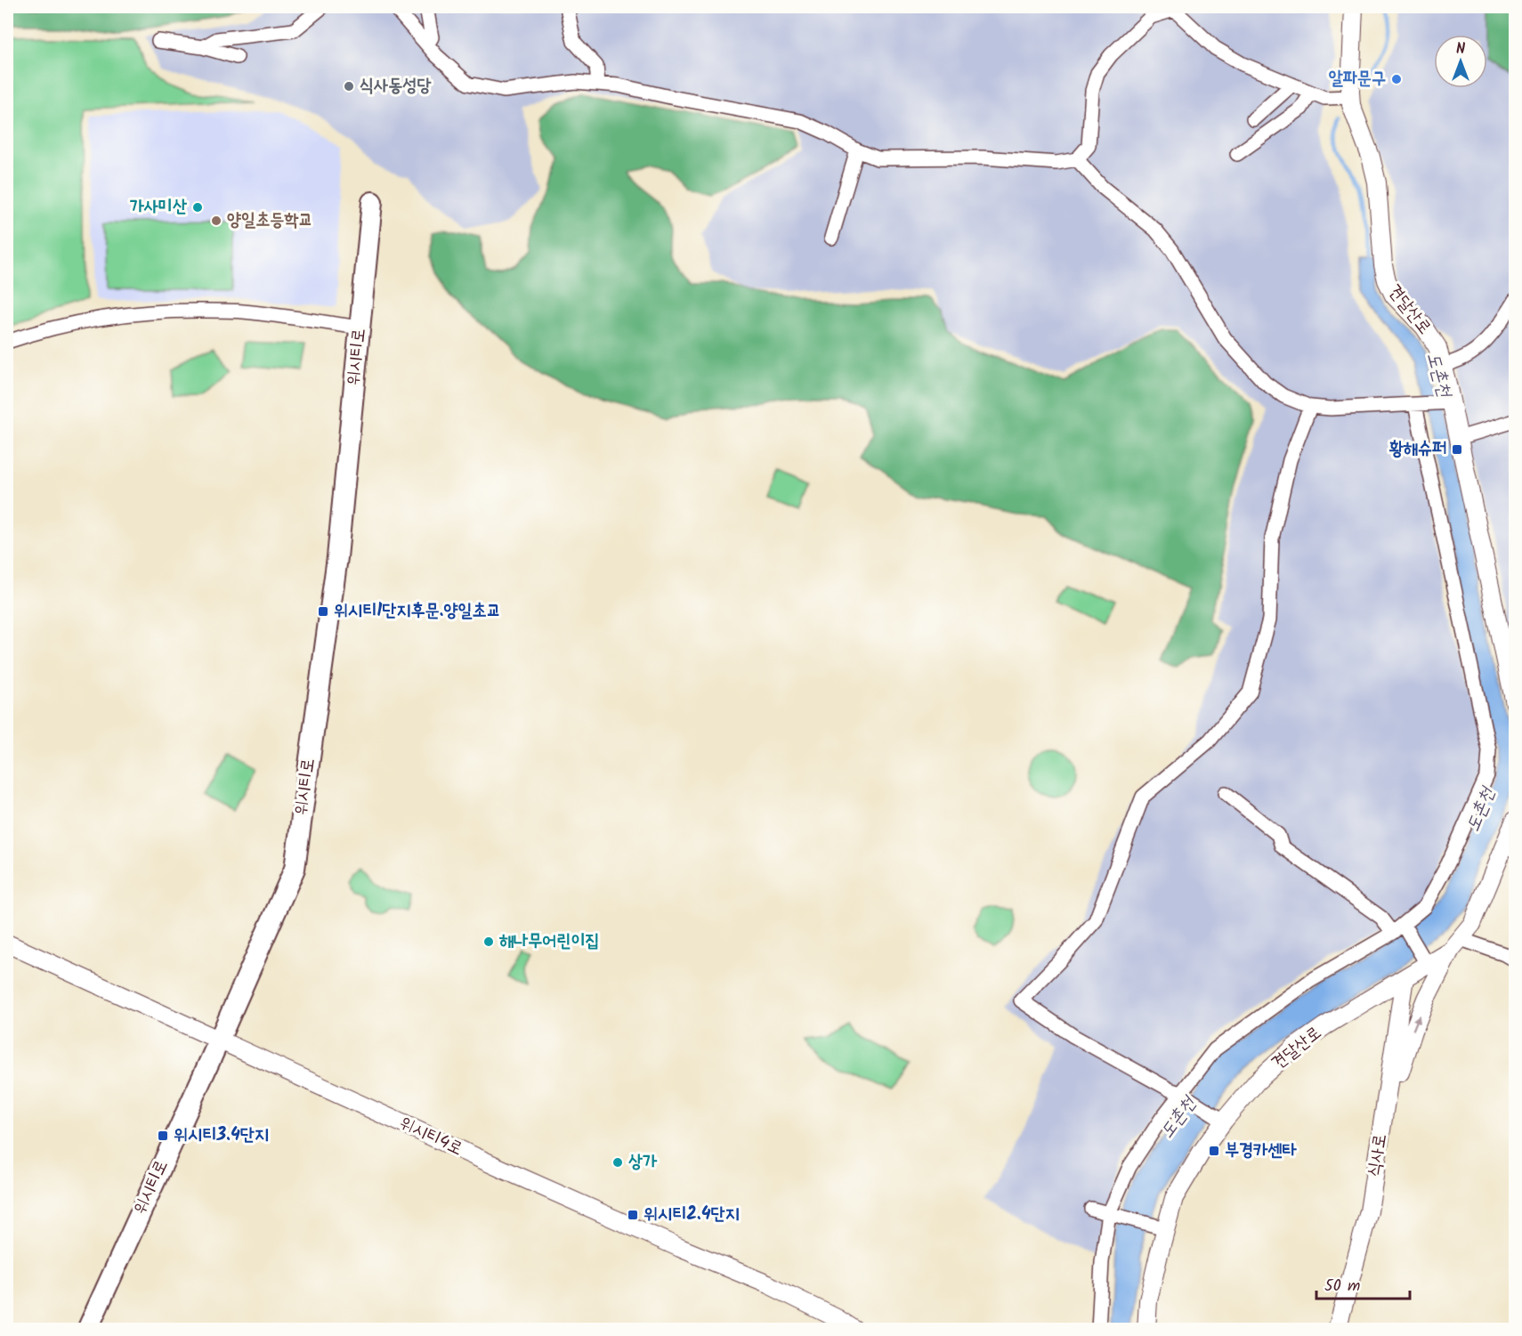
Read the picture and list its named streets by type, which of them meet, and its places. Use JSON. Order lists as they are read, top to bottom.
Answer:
{
  "streets": {
    "main road": ["위시티로"],
    "street": ["견달산로", "위시티4로", "식사로"]
  },
  "crossings": [
    ["견달산로", "식사로"],
    ["위시티로", "위시티4로"]
  ],
  "water": ["도촌천"],
  "places": {
    "other": [
      "알파문구",
      "식사동성당",
      "가사미산",
      "양일초등학교",
      "해나무어린이집",
      "상가"
    ],
    "transit": [
      "황해슈퍼",
      "위시티1단지후문.양일초교",
      "위시티3.4단지",
      "부경카센타",
      "위시티2.4단지"
    ]
  },
  "scale_bar": "50 m",
  "north": "top"
}
